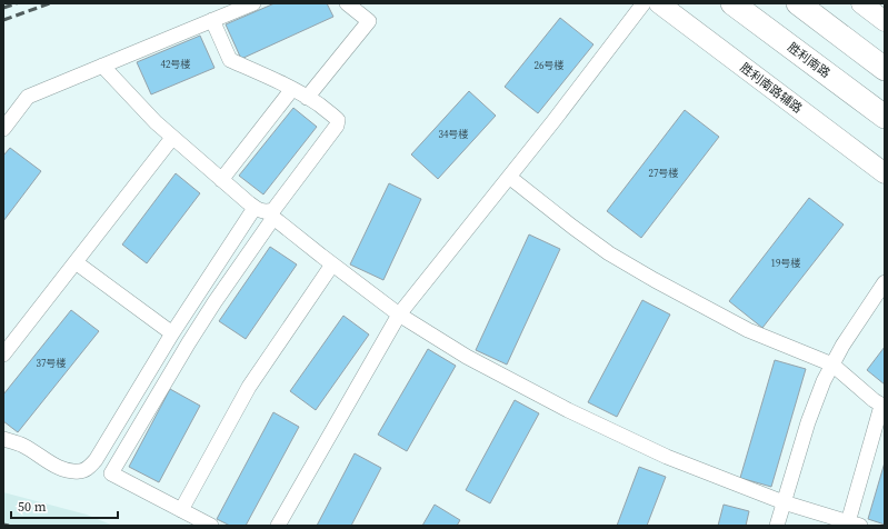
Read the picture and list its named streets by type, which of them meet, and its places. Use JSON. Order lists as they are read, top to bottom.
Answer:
{
  "streets": {
    "highway": ["胜利南路"],
    "main road": ["胜利南路辅路"]
  },
  "house_numbers": [
    "42号楼",
    "26号楼",
    "34号楼",
    "27号楼",
    "19号楼",
    "37号楼"
  ],
  "scale_bar": "50 m"
}
